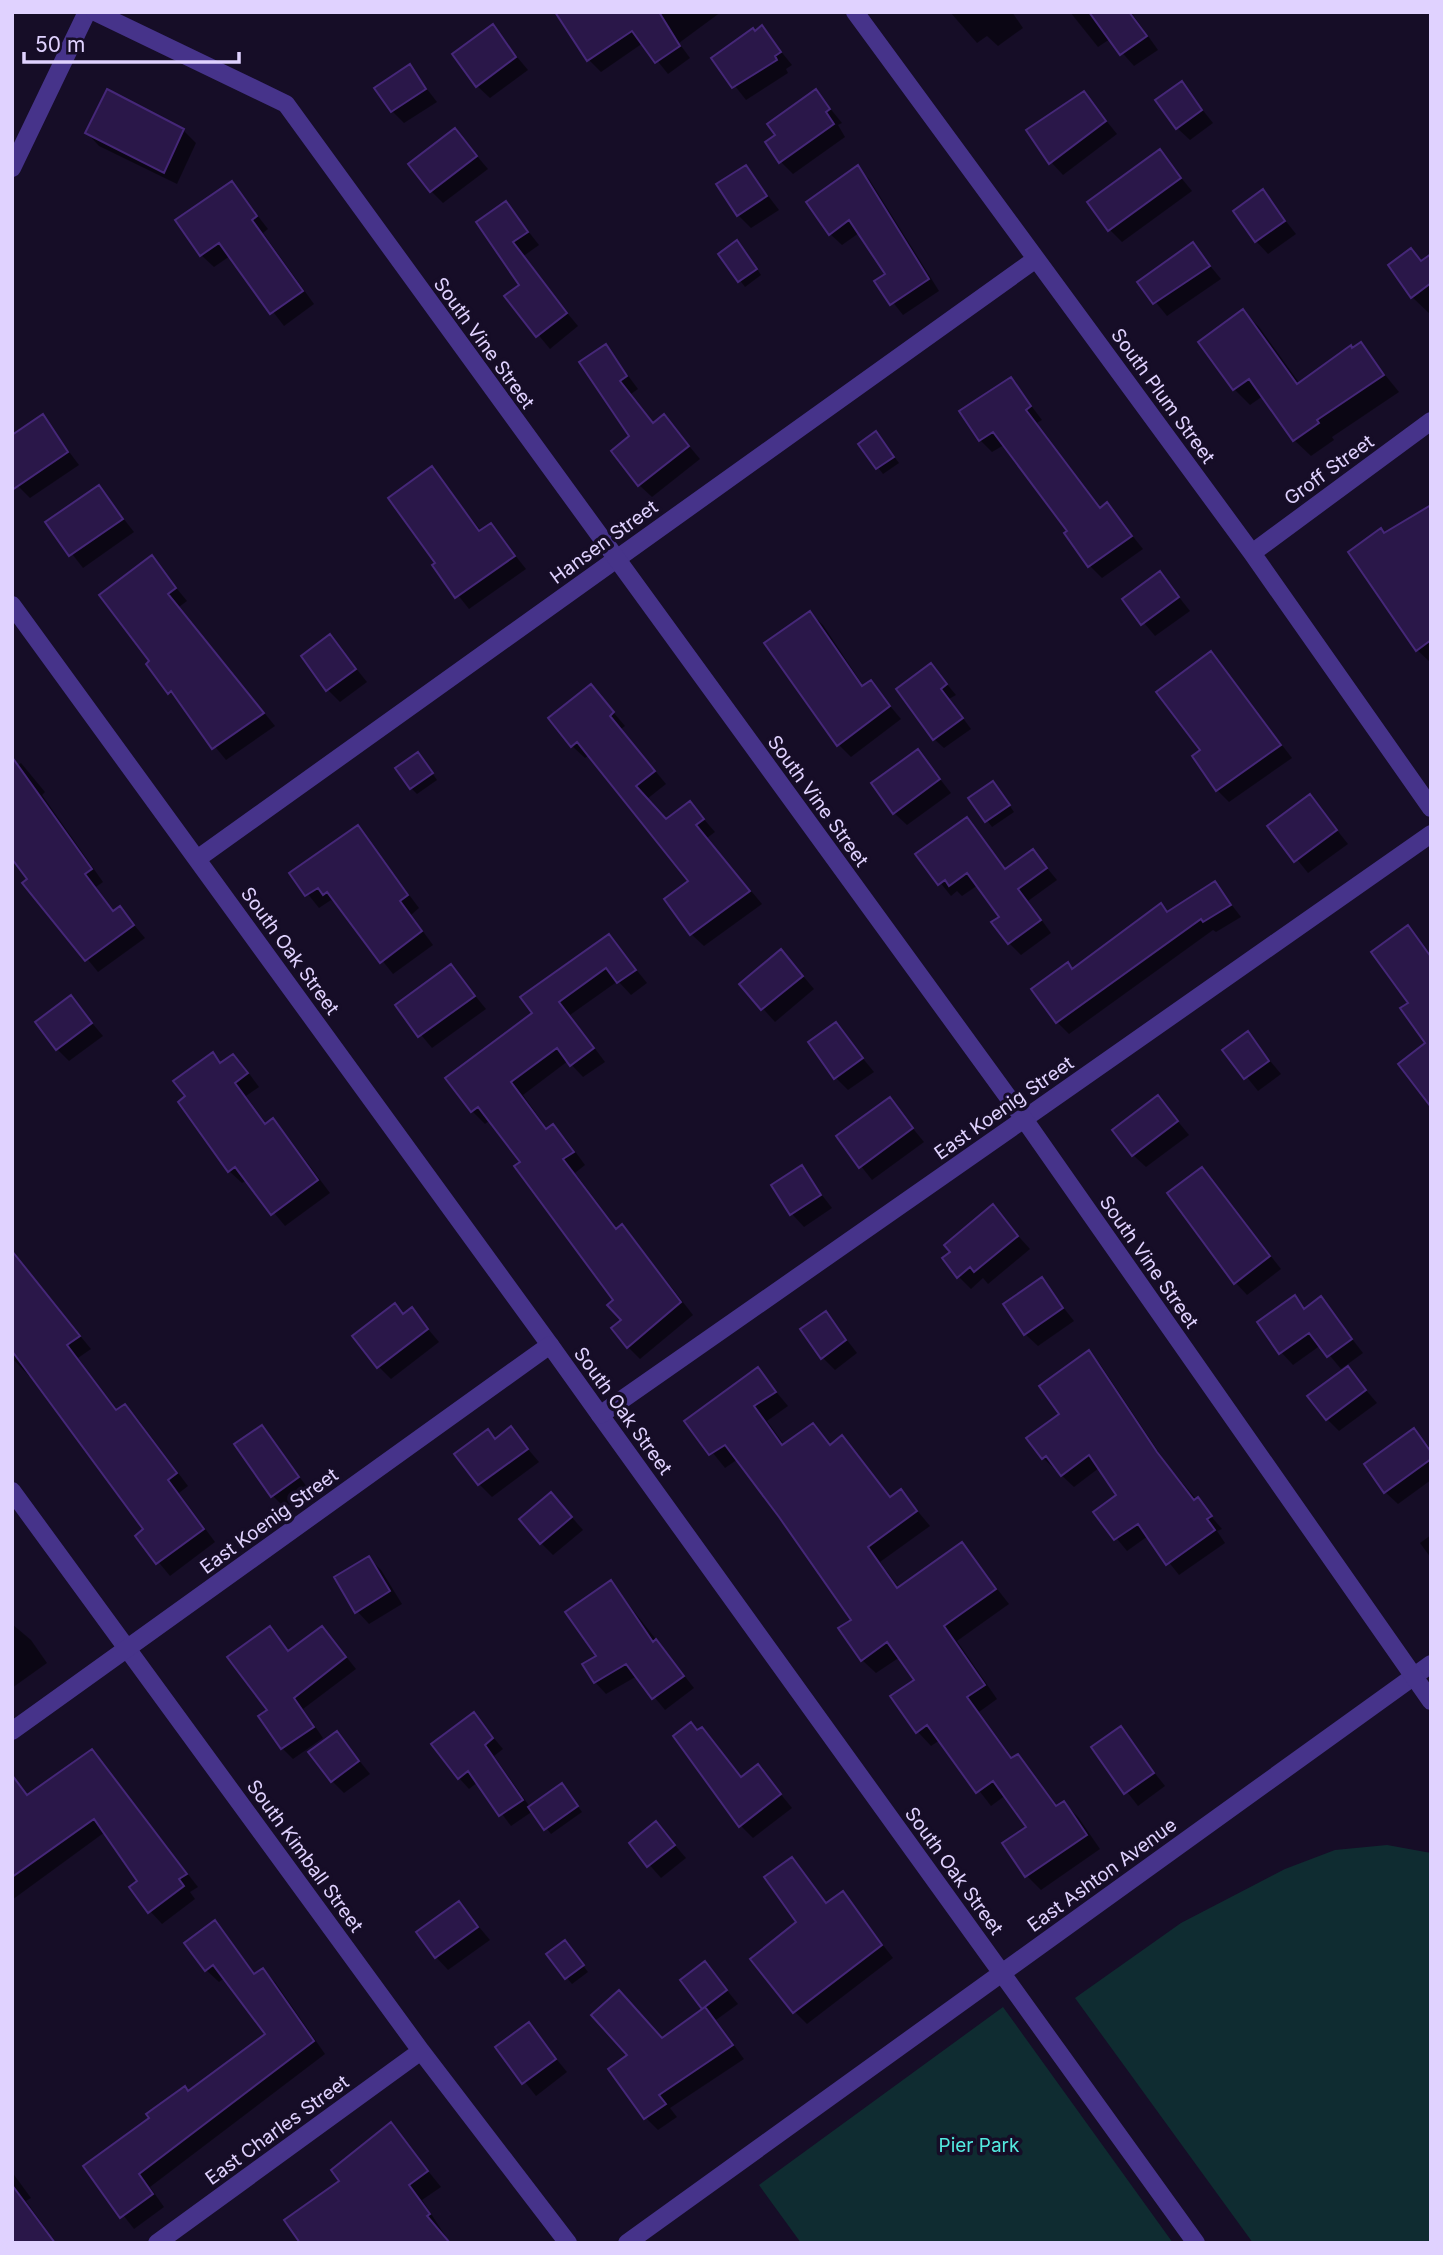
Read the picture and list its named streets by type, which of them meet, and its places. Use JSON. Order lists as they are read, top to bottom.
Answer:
{
  "streets": {
    "street": [
      "South Vine Street",
      "South Plum Street",
      "Groff Street",
      "Hansen Street",
      "South Oak Street",
      "East Koenig Street",
      "South Kimball Street",
      "East Ashton Avenue",
      "East Charles Street"
    ]
  },
  "crossings": [
    ["South Vine Street", "Hansen Street"],
    ["South Vine Street", "East Koenig Street"],
    ["South Vine Street", "East Ashton Avenue"],
    ["South Plum Street", "Groff Street"],
    ["South Plum Street", "Hansen Street"],
    ["Hansen Street", "South Oak Street"],
    ["South Oak Street", "East Koenig Street"],
    ["South Oak Street", "East Ashton Avenue"],
    ["East Koenig Street", "South Kimball Street"],
    ["South Kimball Street", "East Charles Street"]
  ],
  "parks": ["Pier Park"],
  "scale_bar": "50 m"
}
